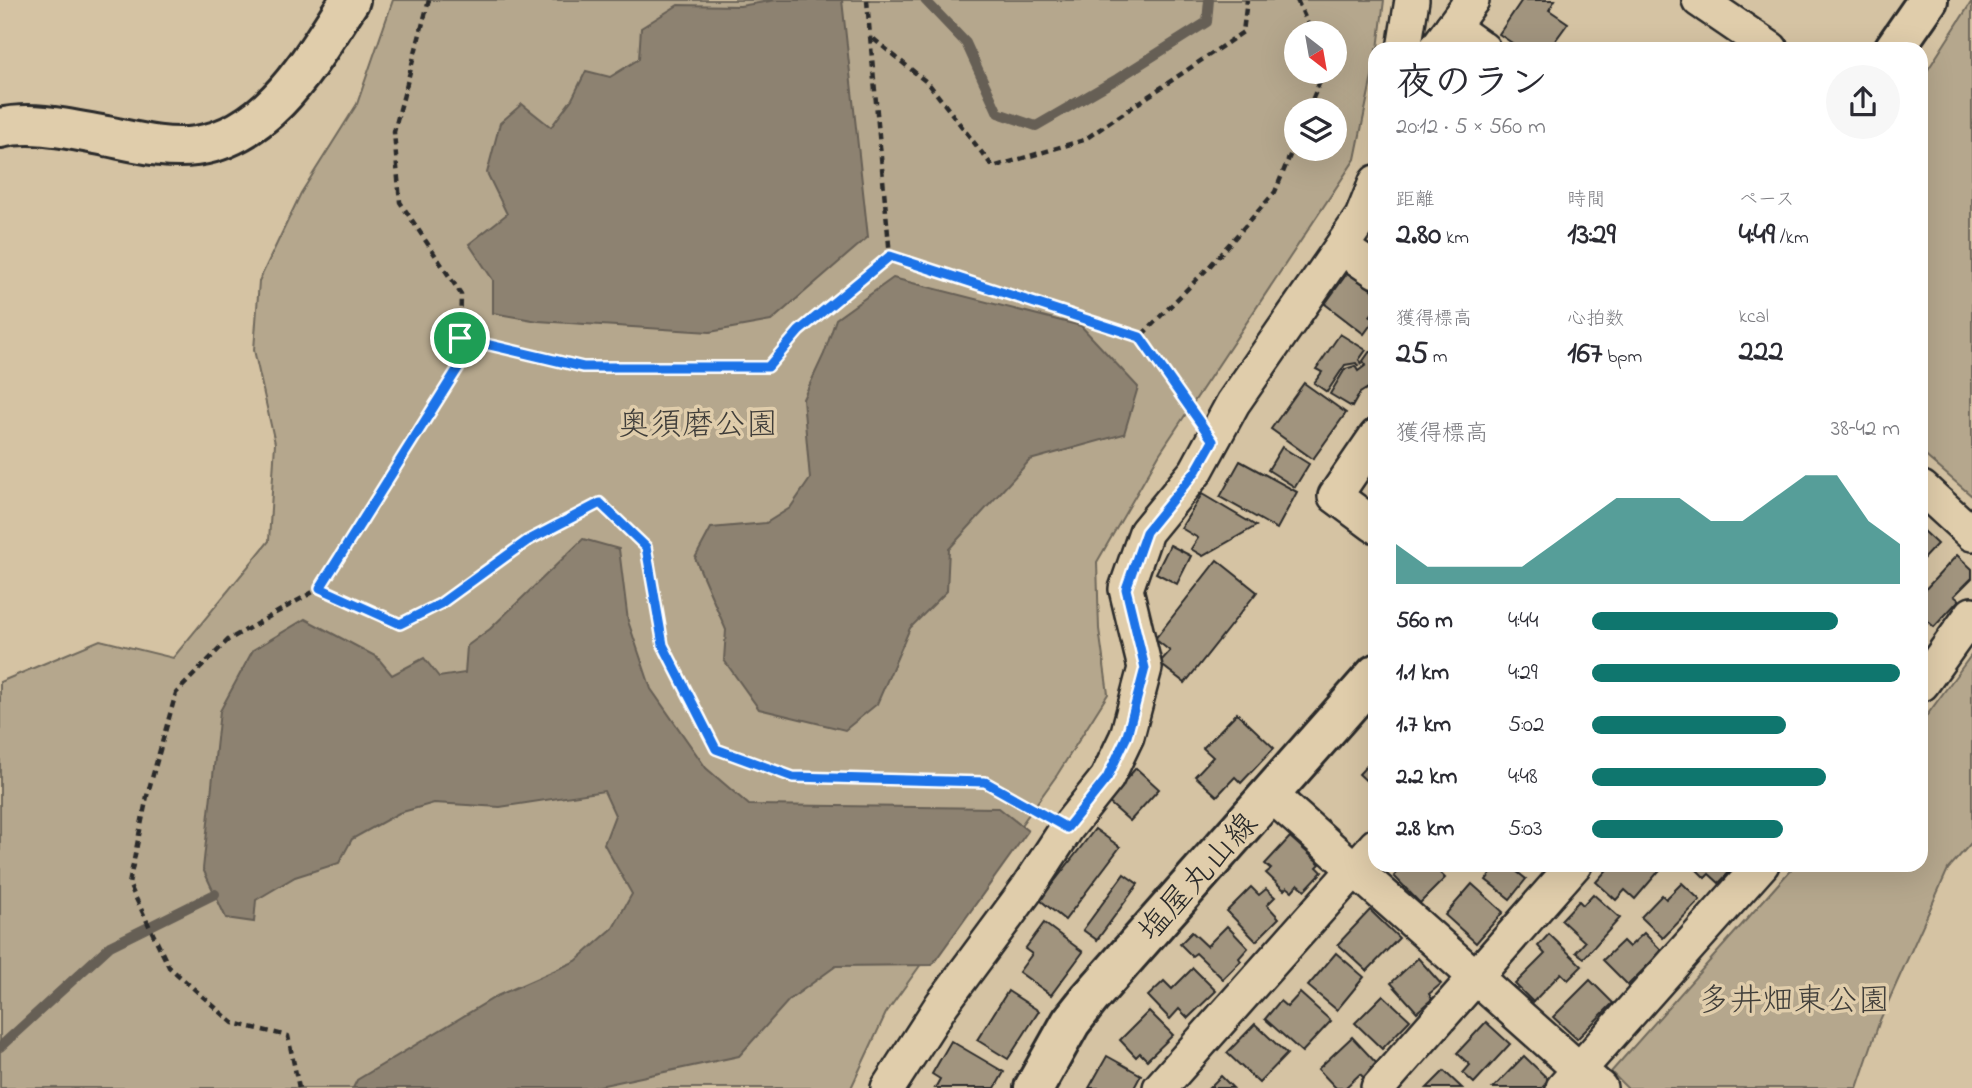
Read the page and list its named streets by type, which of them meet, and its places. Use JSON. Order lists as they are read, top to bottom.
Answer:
{
  "streets": {
    "street": ["塩屋丸山線"]
  },
  "parks": ["奥須磨公園", "多井畑東公園"],
  "north": "bottom right",
  "page": {
    "heading": ["夜のラン", "20:12 · 5 × 560 m"],
    "stats": [
      ["距離", "2.80 km"],
      ["時間", "13:29"],
      ["ペース", "4:49 /km"],
      ["獲得標高", "25 m"],
      ["心拍数", "167 bpm"],
      ["kcal", "222"]
    ],
    "chart": ["獲得標高", "38–42 m"],
    "list": [
      {
        "name": "560 m",
        "note": "4:44"
      },
      {
        "name": "1.1 km",
        "note": "4:29"
      },
      {
        "name": "1.7 km",
        "note": "5:02"
      },
      {
        "name": "2.2 km",
        "note": "4:48"
      },
      {
        "name": "2.8 km",
        "note": "5:03"
      }
    ]
  }
}
